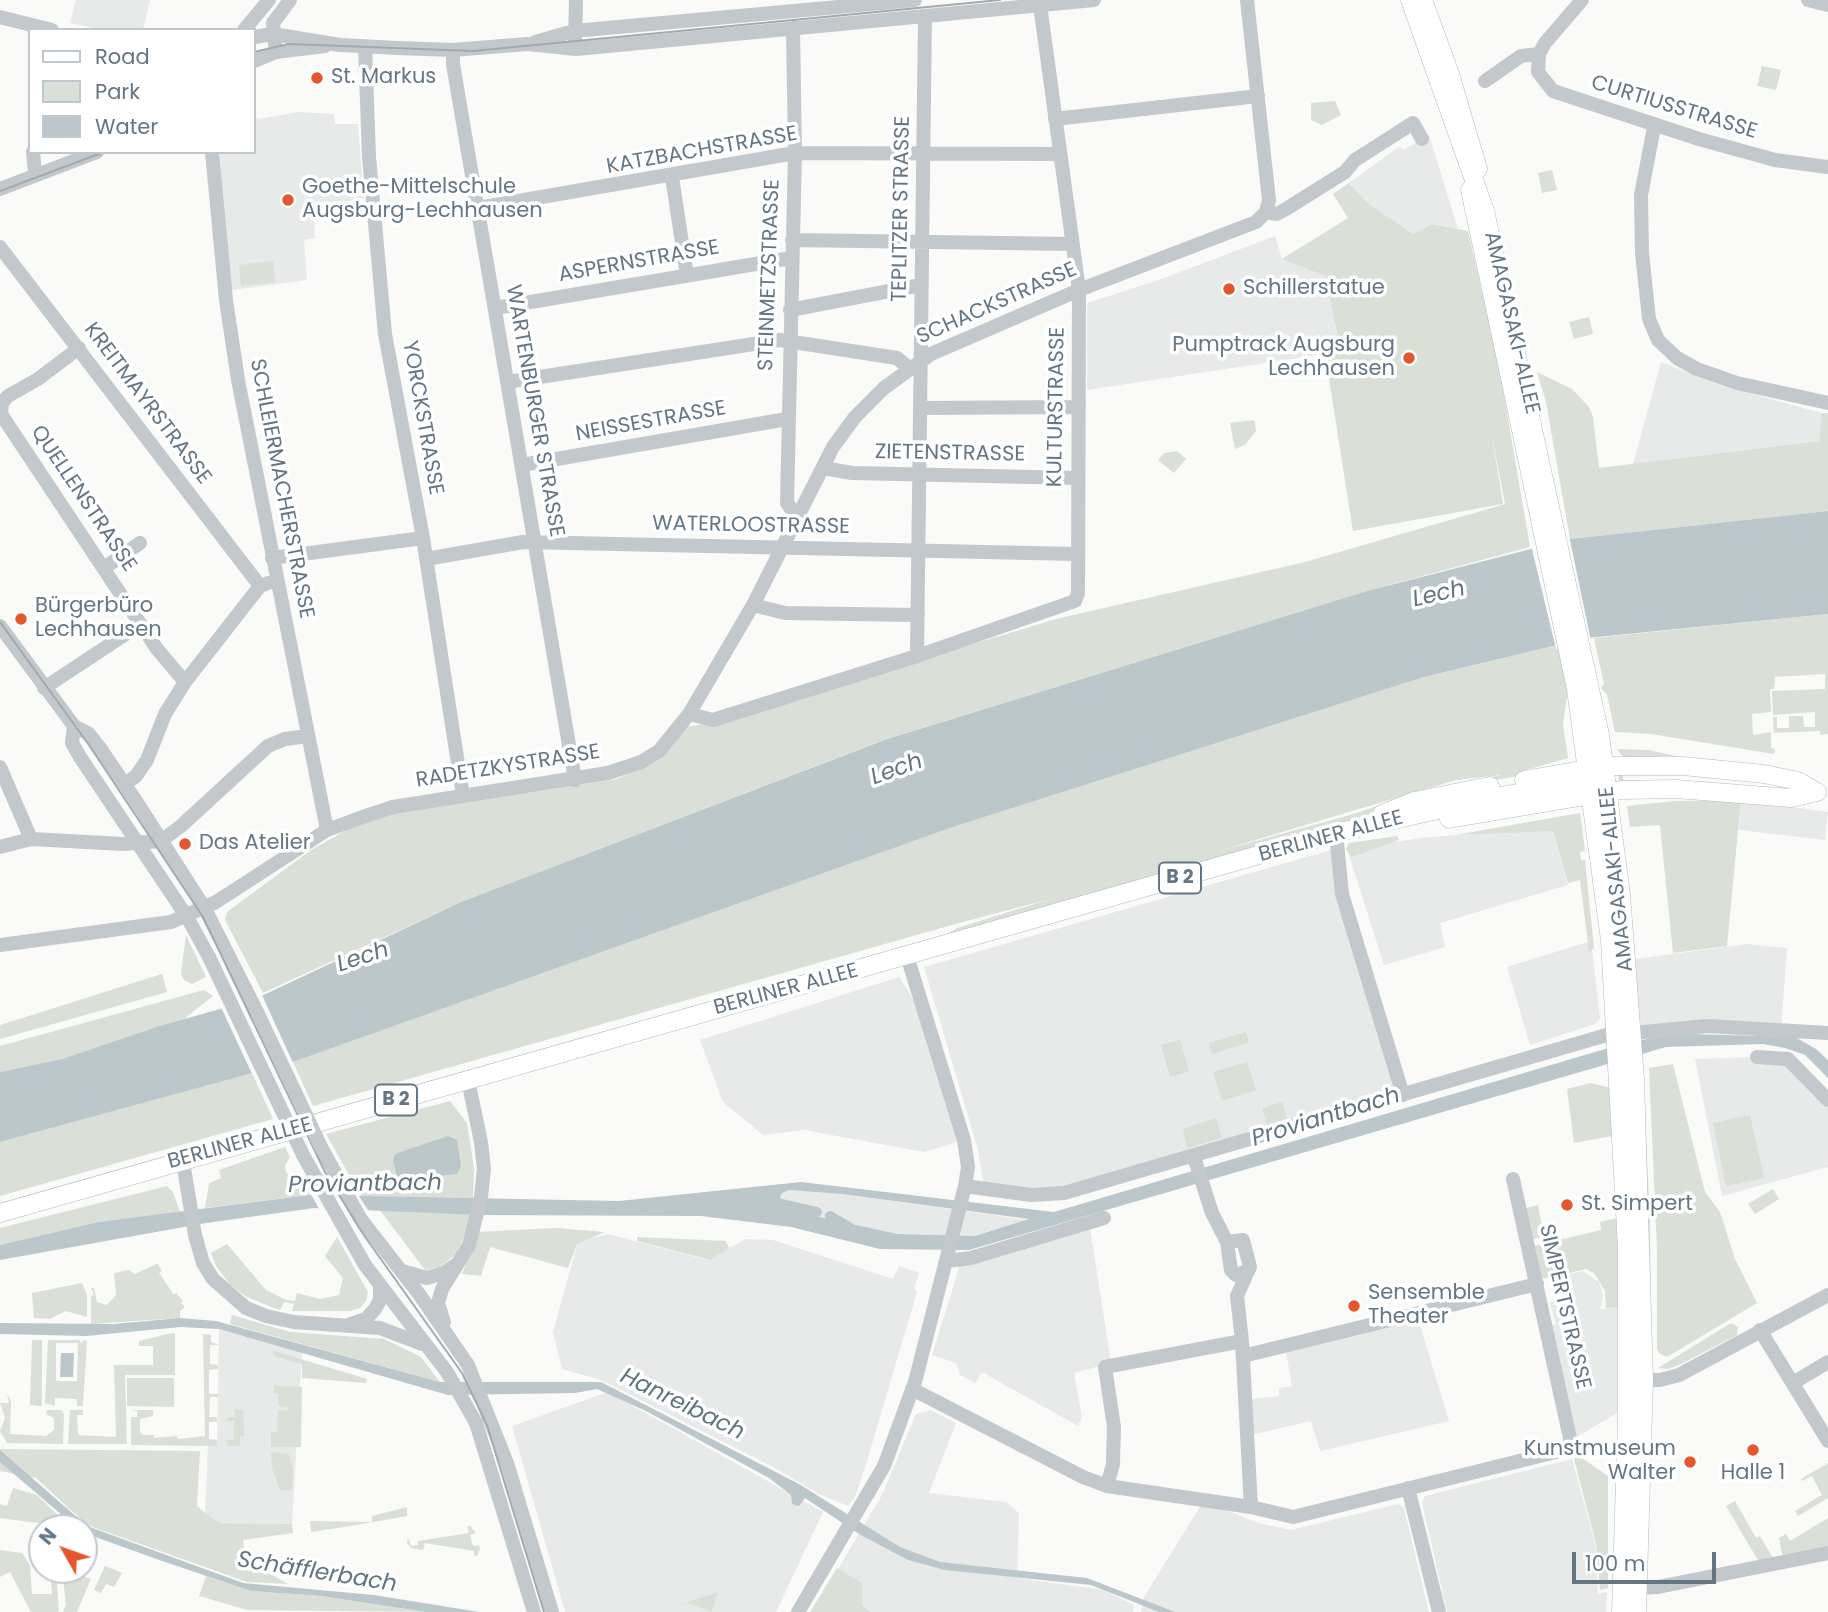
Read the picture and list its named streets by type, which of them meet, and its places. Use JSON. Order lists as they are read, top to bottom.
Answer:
{
  "streets": {
    "main road": ["AMAGASAKI-ALLEE", "BERLINER ALLEE", "B 2"],
    "street": [
      "CURTIUSSTRASSE",
      "KATZBACHSTRASSE",
      "TEPLITZER STRASSE",
      "ASPERNSTRASSE",
      "STEINMETZSTRASSE",
      "SCHACKSTRASSE",
      "KREITMAYRSTRASSE",
      "KULTURSTRASSE",
      "WARTENBURGER STRASSE",
      "YORCKSTRASSE",
      "NEISSESTRASSE",
      "ZIETENSTRASSE",
      "SCHLEIERMACHERSTRASSE",
      "QUELLENSTRASSE",
      "WATERLOOSTRASSE",
      "RADETZKYSTRASSE",
      "SIMPERTSTRASSE"
    ]
  },
  "crossings": [
    ["KATZBACHSTRASSE", "TEPLITZER STRASSE"],
    ["KATZBACHSTRASSE", "STEINMETZSTRASSE"],
    ["KATZBACHSTRASSE", "KULTURSTRASSE"],
    ["KATZBACHSTRASSE", "WARTENBURGER STRASSE"],
    ["TEPLITZER STRASSE", "SCHACKSTRASSE"],
    ["TEPLITZER STRASSE", "KULTURSTRASSE"],
    ["TEPLITZER STRASSE", "ZIETENSTRASSE"],
    ["TEPLITZER STRASSE", "WATERLOOSTRASSE"],
    ["ASPERNSTRASSE", "STEINMETZSTRASSE"],
    ["ASPERNSTRASSE", "WARTENBURGER STRASSE"],
    ["STEINMETZSTRASSE", "SCHACKSTRASSE"],
    ["STEINMETZSTRASSE", "NEISSESTRASSE"],
    ["SCHACKSTRASSE", "KULTURSTRASSE"],
    ["SCHACKSTRASSE", "ZIETENSTRASSE"],
    ["SCHACKSTRASSE", "WATERLOOSTRASSE"],
    ["SCHACKSTRASSE", "RADETZKYSTRASSE"],
    ["KREITMAYRSTRASSE", "QUELLENSTRASSE"],
    ["KULTURSTRASSE", "ZIETENSTRASSE"],
    ["KULTURSTRASSE", "WATERLOOSTRASSE"],
    ["WARTENBURGER STRASSE", "NEISSESTRASSE"],
    ["WARTENBURGER STRASSE", "WATERLOOSTRASSE"],
    ["WARTENBURGER STRASSE", "RADETZKYSTRASSE"],
    ["YORCKSTRASSE", "WATERLOOSTRASSE"],
    ["YORCKSTRASSE", "RADETZKYSTRASSE"],
    ["SCHLEIERMACHERSTRASSE", "RADETZKYSTRASSE"]
  ],
  "water": [
    "Lech",
    "Proviantbach",
    "Hanreibach",
    "Schäfflerbach"
  ],
  "places": [
    "St. Markus",
    "Goethe-Mittelschule Augsburg-Lechhausen",
    "Schillerstatue",
    "Pumptrack Augsburg Lechhausen",
    "Bürgerbüro Lechhausen",
    "Das Atelier",
    "St. Simpert",
    "Sensemble Theater",
    "Halle 1",
    "Kunstmuseum Walter"
  ],
  "legend": ["Road", "Park", "Water"],
  "scale_bar": "100 m",
  "north": "top left"
}
